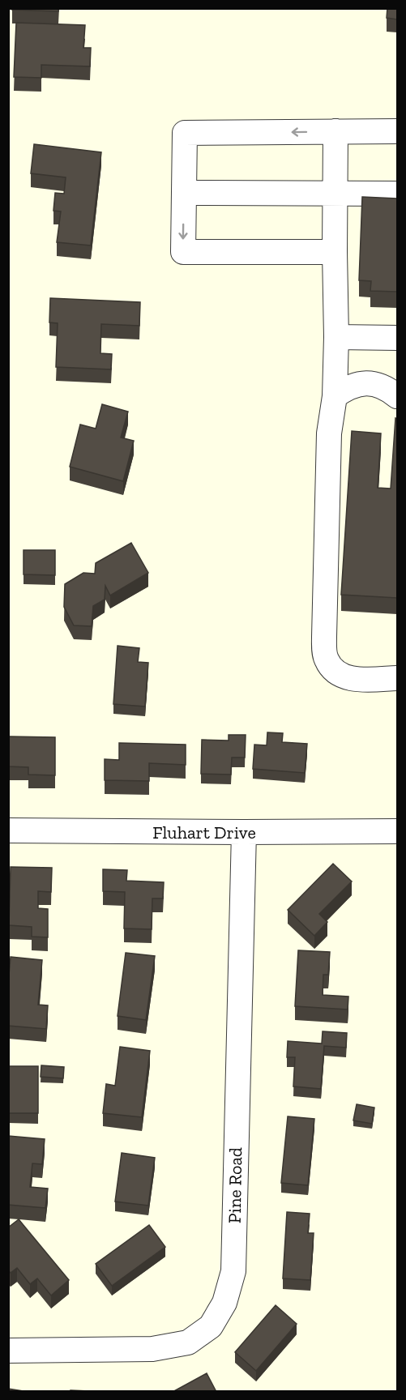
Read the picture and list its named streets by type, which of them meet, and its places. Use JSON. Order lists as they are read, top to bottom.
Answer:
{
  "streets": {
    "street": ["Fluhart Drive", "Pine Road"]
  },
  "crossings": [
    ["Fluhart Drive", "Pine Road"]
  ]
}
